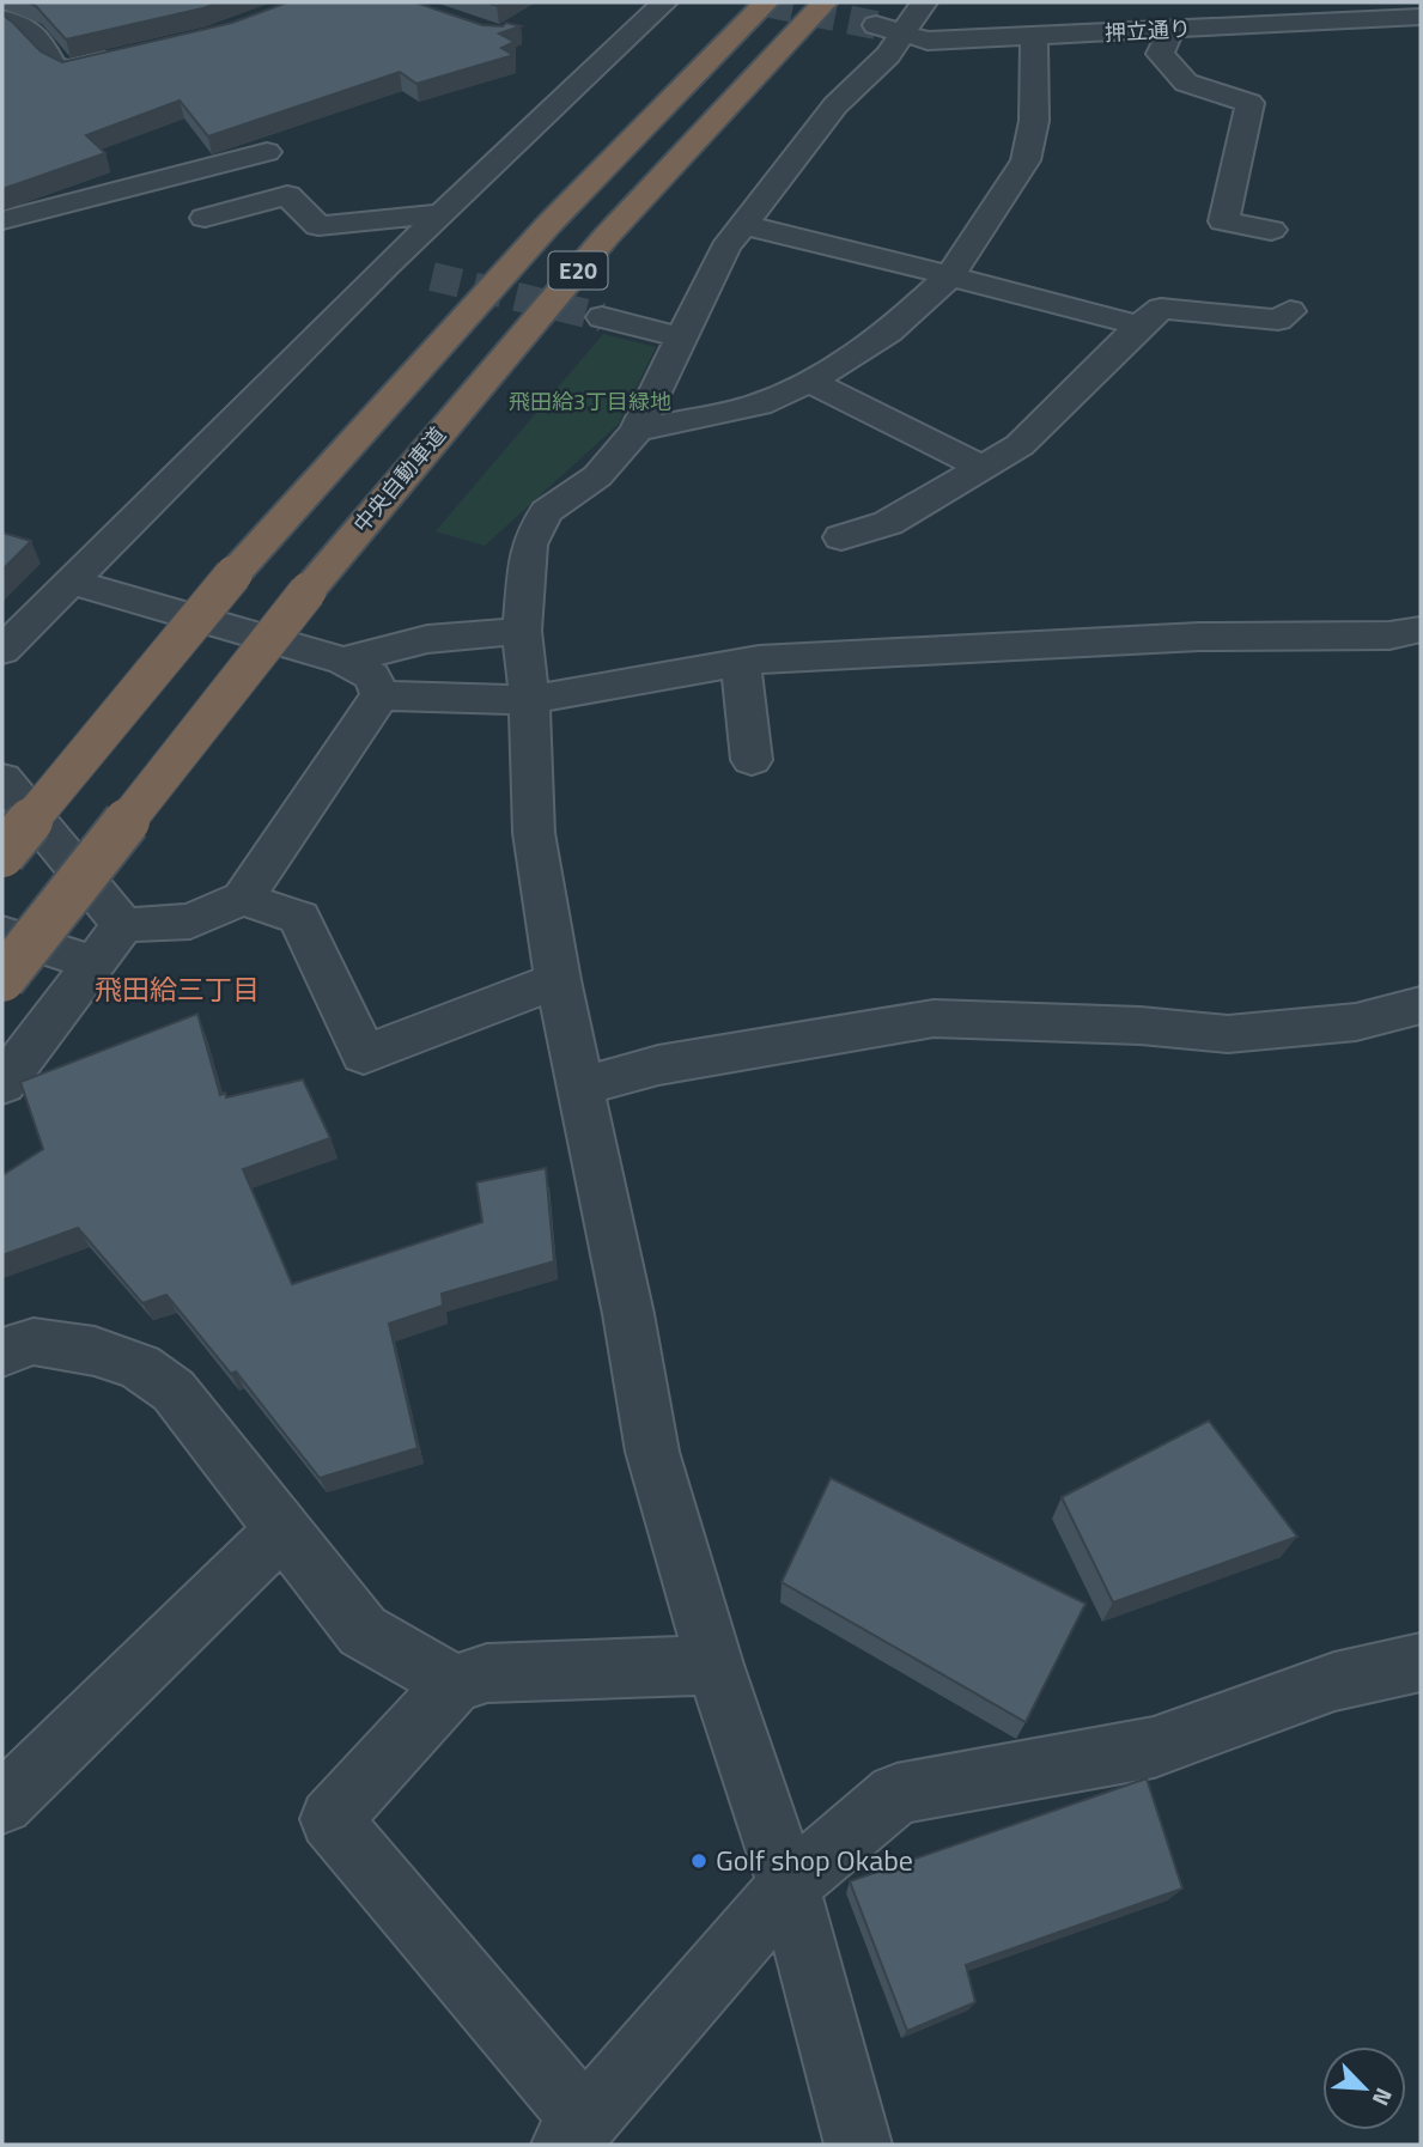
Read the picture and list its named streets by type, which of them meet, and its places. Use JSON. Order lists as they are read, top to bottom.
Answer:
{
  "streets": {
    "highway": ["E20", "中央自動車道"],
    "street": ["押立通り"]
  },
  "districts": ["飛田給三丁目"],
  "parks": ["飛田給3丁目緑地"],
  "places": ["Golf shop Okabe"],
  "north": "bottom right"
}
